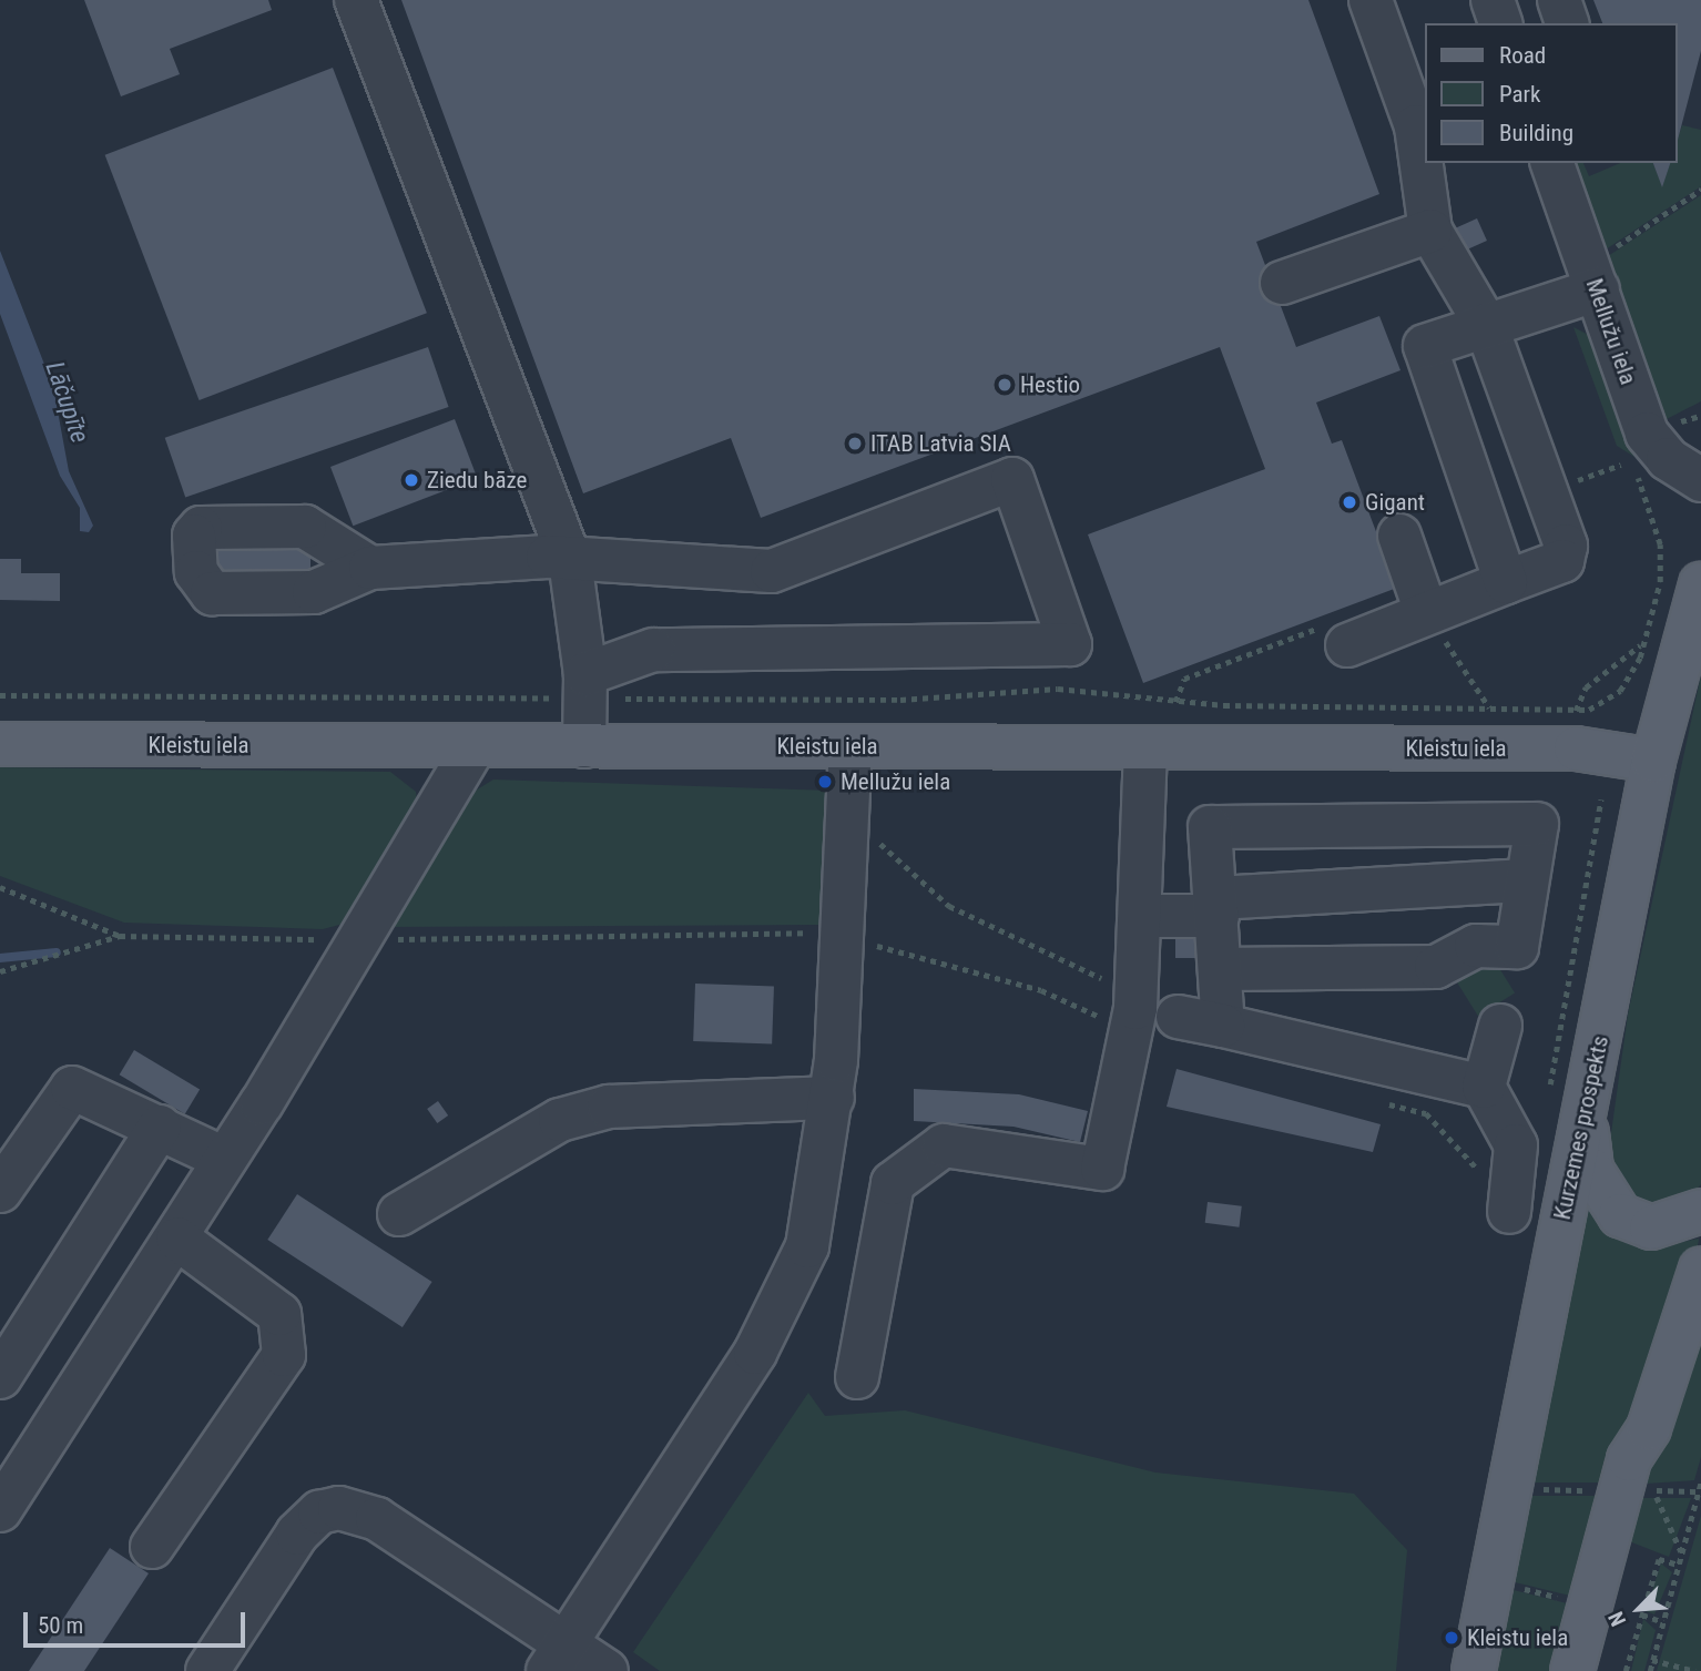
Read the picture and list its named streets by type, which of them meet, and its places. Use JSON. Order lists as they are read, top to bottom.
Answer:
{
  "streets": {
    "main road": ["Kleistu iela", "Kurzemes prospekts"],
    "street": ["Mellužu iela"]
  },
  "crossings": [
    ["Kleistu iela", "Kurzemes prospekts"]
  ],
  "water": ["Lāčupīte"],
  "places": [
    "Hestio",
    "ITAB Latvia SIA",
    "Ziedu bāze",
    "Gigant",
    "Mellužu iela",
    "Kleistu iela"
  ],
  "legend": ["Road", "Park", "Building"],
  "scale_bar": "50 m",
  "north": "bottom left"
}
